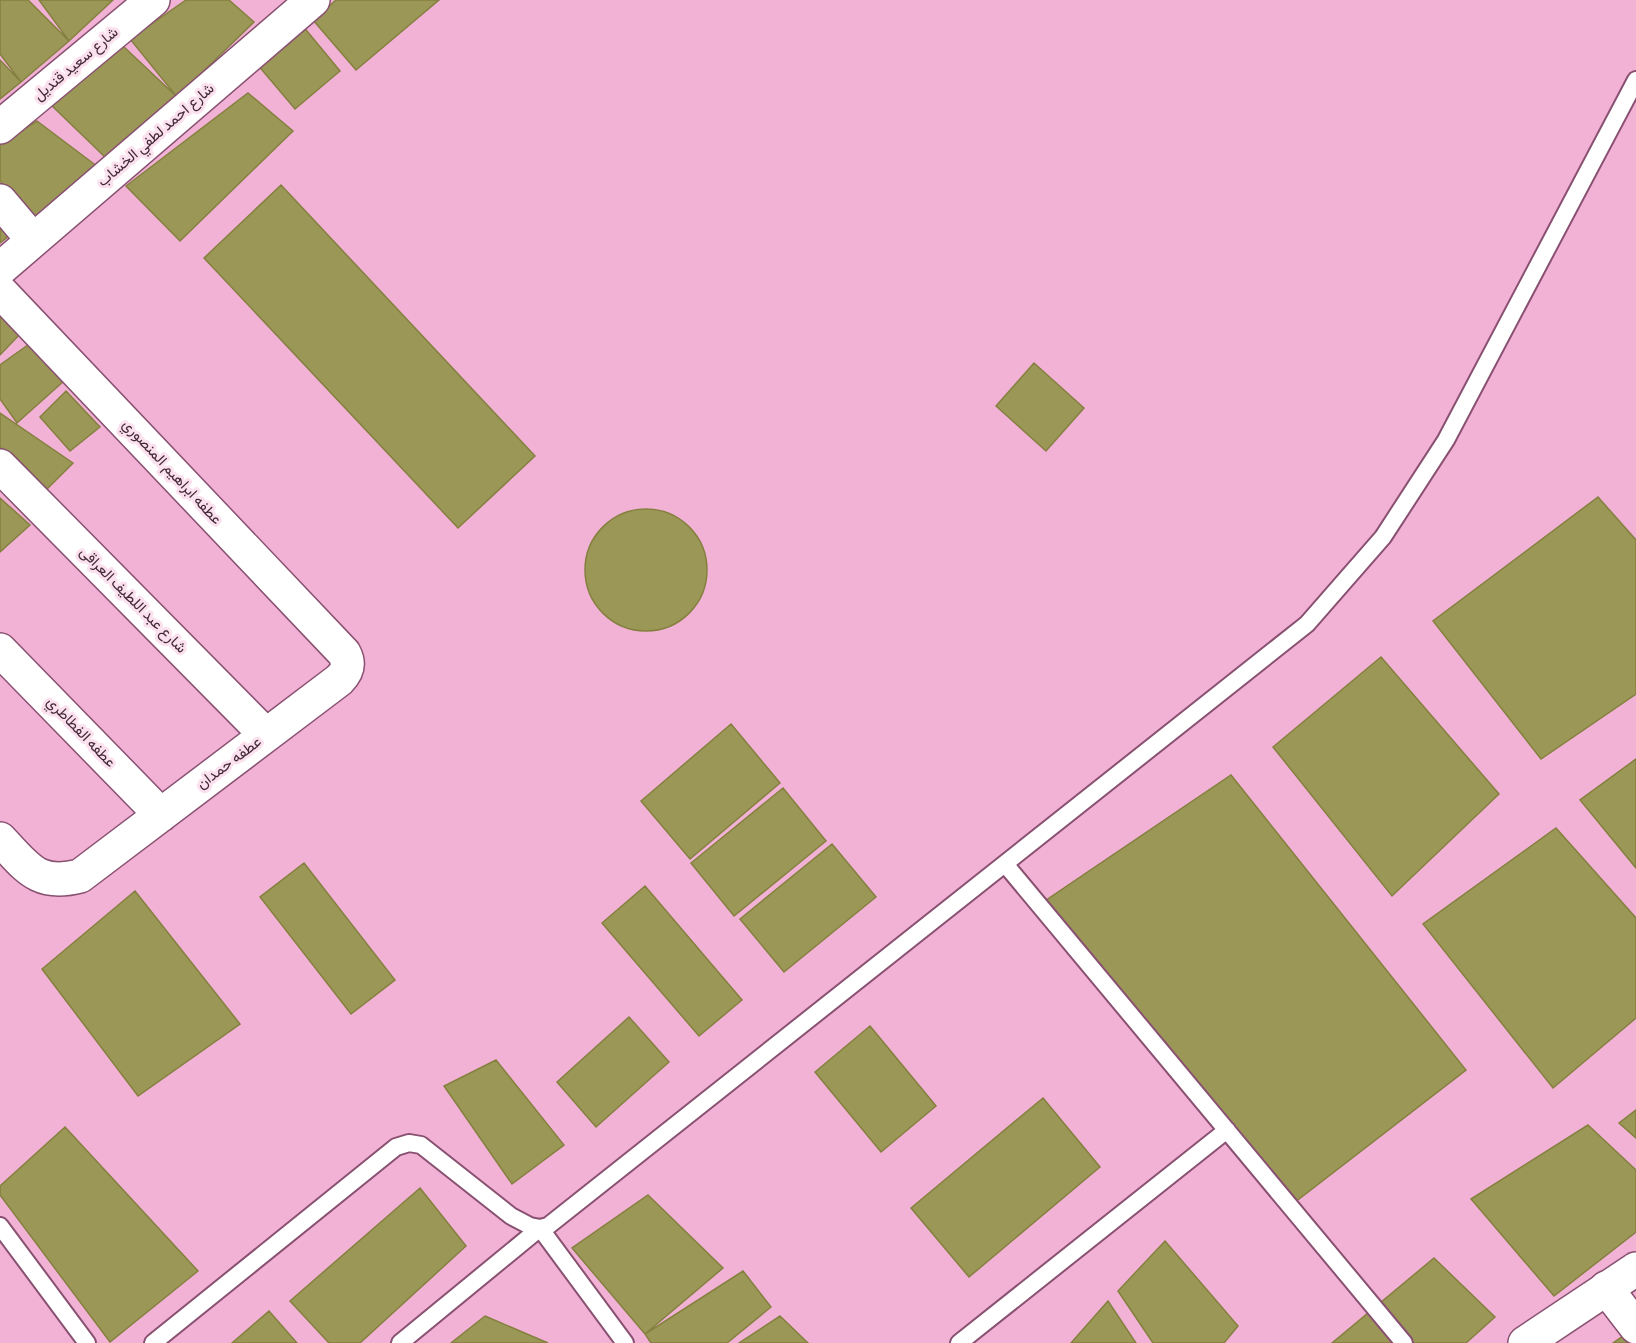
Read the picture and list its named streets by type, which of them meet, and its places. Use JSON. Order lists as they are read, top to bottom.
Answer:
{
  "streets": {
    "street": [
      "شارع سعيد قنديل",
      "شارع احمد لطفي الخشاب",
      "عطفه ابراهيم المنصوري",
      "شارع عبد اللطيف العراقى",
      "عطفه الفطاطري",
      "عطفه حمدان"
    ]
  },
  "crossings": [
    ["عطفه ابراهيم المنصوري", "عطفه حمدان"],
    ["شارع عبد اللطيف العراقى", "عطفه حمدان"],
    ["عطفه الفطاطري", "عطفه حمدان"]
  ]
}
